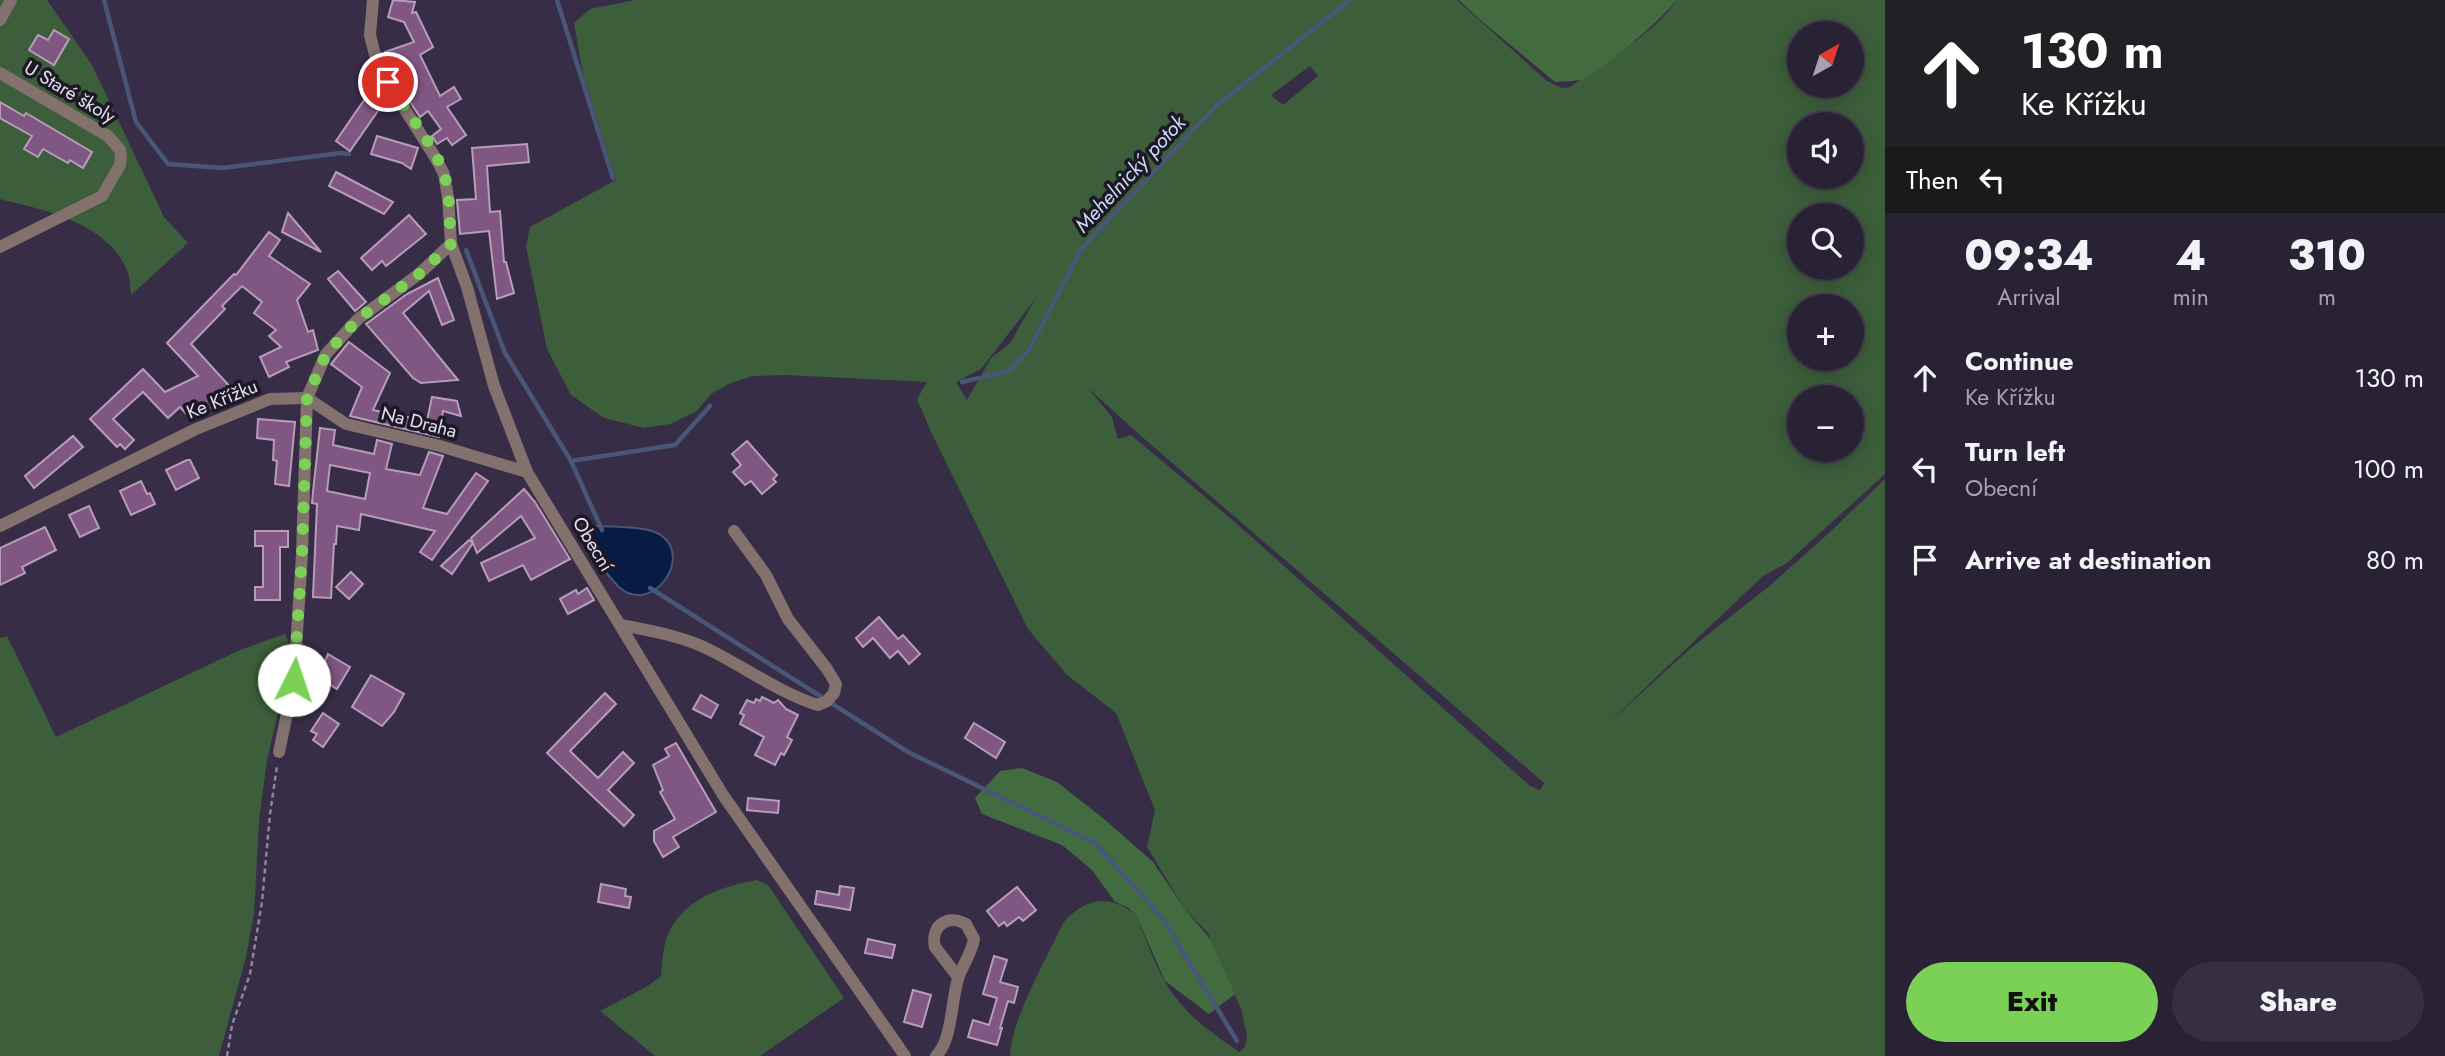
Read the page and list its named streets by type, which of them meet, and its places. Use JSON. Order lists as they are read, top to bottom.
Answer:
{
  "streets": {
    "street": [
      "U Staré školy",
      "Ke Křížku",
      "Na Draha",
      "Obecní"
    ]
  },
  "crossings": [
    ["Ke Křížku", "Na Draha"],
    ["Na Draha", "Obecní"]
  ],
  "water": ["Mehelnický potok"],
  "north": "top right",
  "page": {
    "turn": ["130 m", "Ke Křížku"],
    "map_buttons": ["+", "−"],
    "then": "Then",
    "eta": [
      "09:34",
      "Arrival",
      "4",
      "min",
      "310",
      "m"
    ],
    "list": [
      {
        "name": "Continue",
        "note": "Ke Křížku",
        "value": "130 m"
      },
      {
        "name": "Turn left",
        "note": "Obecní",
        "value": "100 m"
      },
      {
        "name": "Arrive at destination",
        "value": "80 m"
      }
    ],
    "buttons": ["Exit", "Share"]
  }
}
